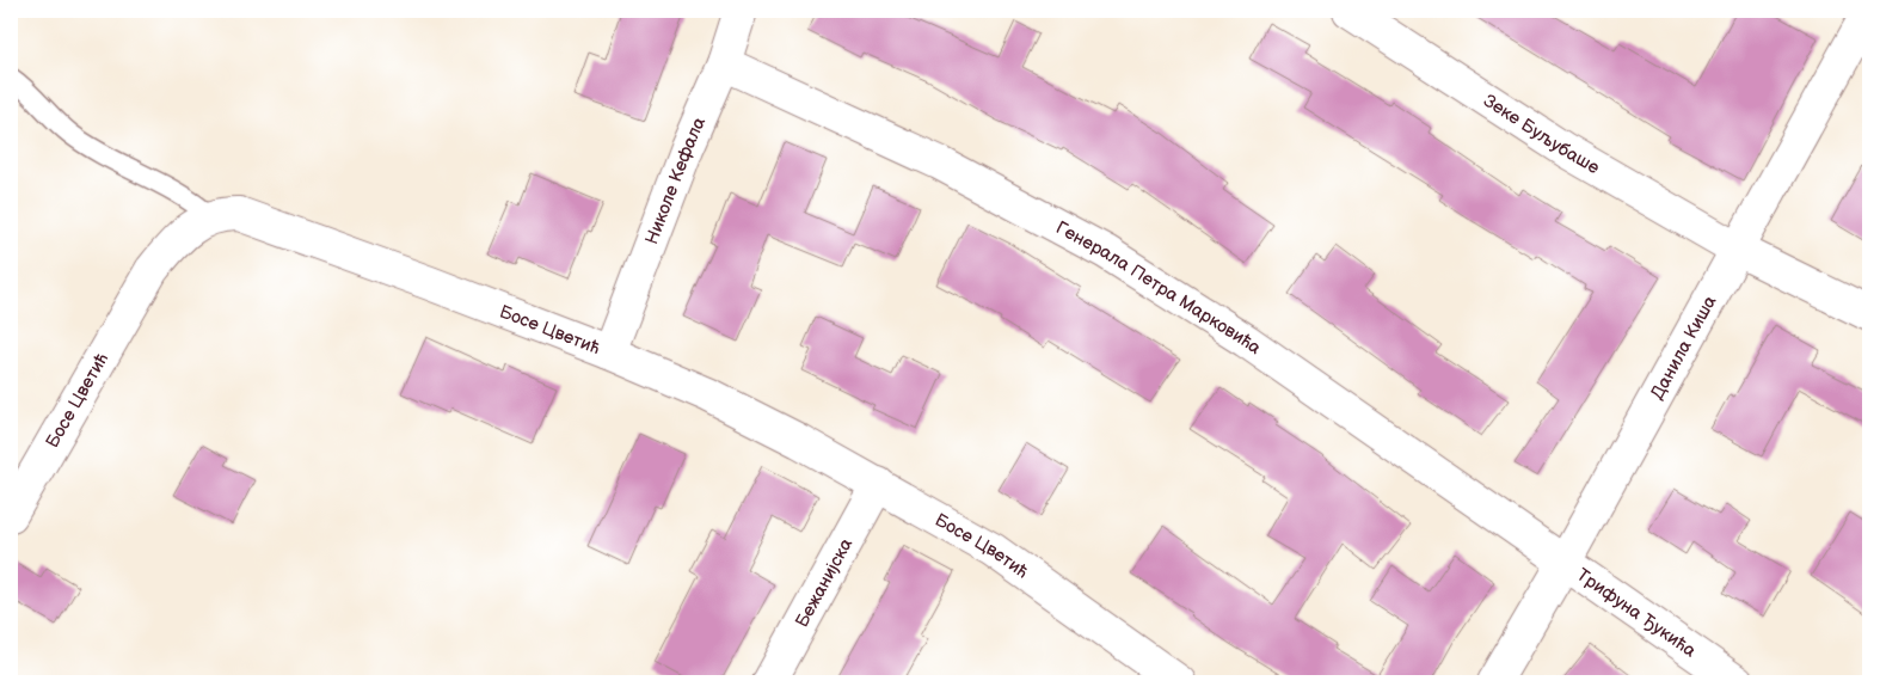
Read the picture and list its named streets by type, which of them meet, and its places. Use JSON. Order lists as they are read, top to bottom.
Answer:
{
  "streets": {
    "street": [
      "Зеке Буљубаше",
      "Николе Кефала",
      "Генерала Петра Марковића",
      "Босе Цветић",
      "Данила Киша",
      "Бежанијска",
      "Трифуна Ђукића"
    ]
  },
  "crossings": [
    ["Зеке Буљубаше", "Данила Киша"],
    ["Николе Кефала", "Генерала Петра Марковића"],
    ["Николе Кефала", "Босе Цветић"],
    ["Генерала Петра Марковића", "Данила Киша"],
    ["Генерала Петра Марковића", "Трифуна Ђукића"],
    ["Босе Цветић", "Бежанијска"],
    ["Данила Киша", "Трифуна Ђукића"]
  ]
}
